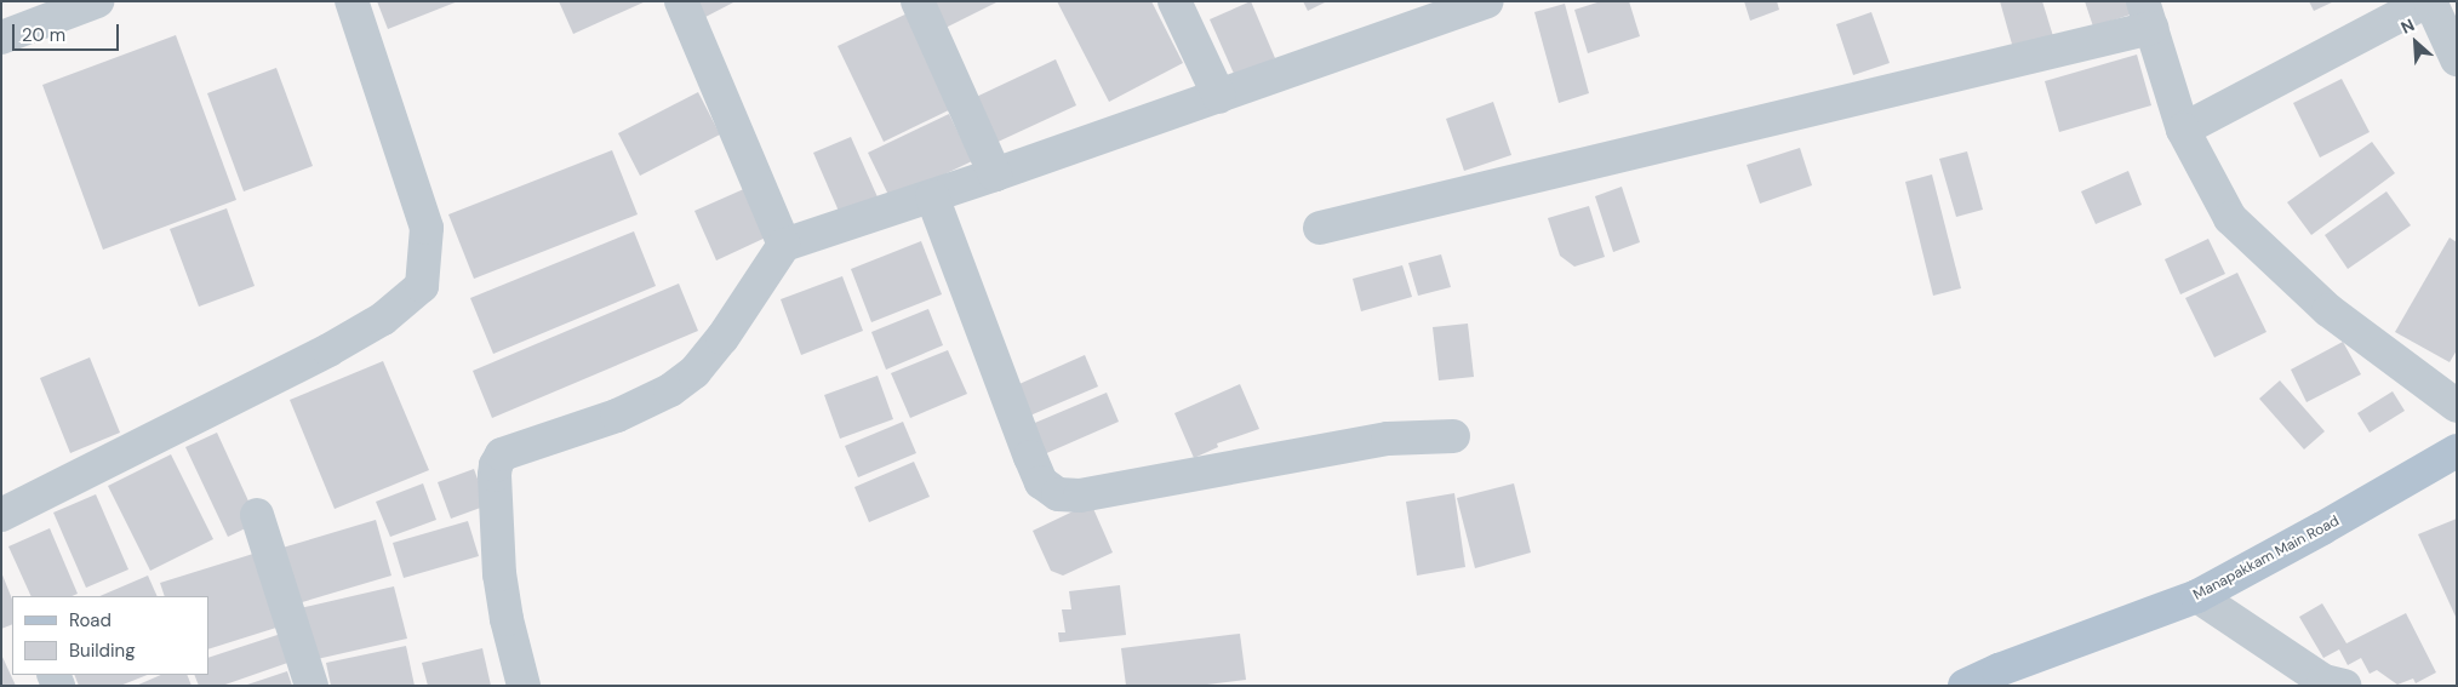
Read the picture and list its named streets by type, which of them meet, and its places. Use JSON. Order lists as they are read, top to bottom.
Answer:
{
  "streets": {
    "main road": ["Manapakkam Main Road"]
  },
  "legend": ["Road", "Building"],
  "scale_bar": "20 m",
  "north": "top left"
}
